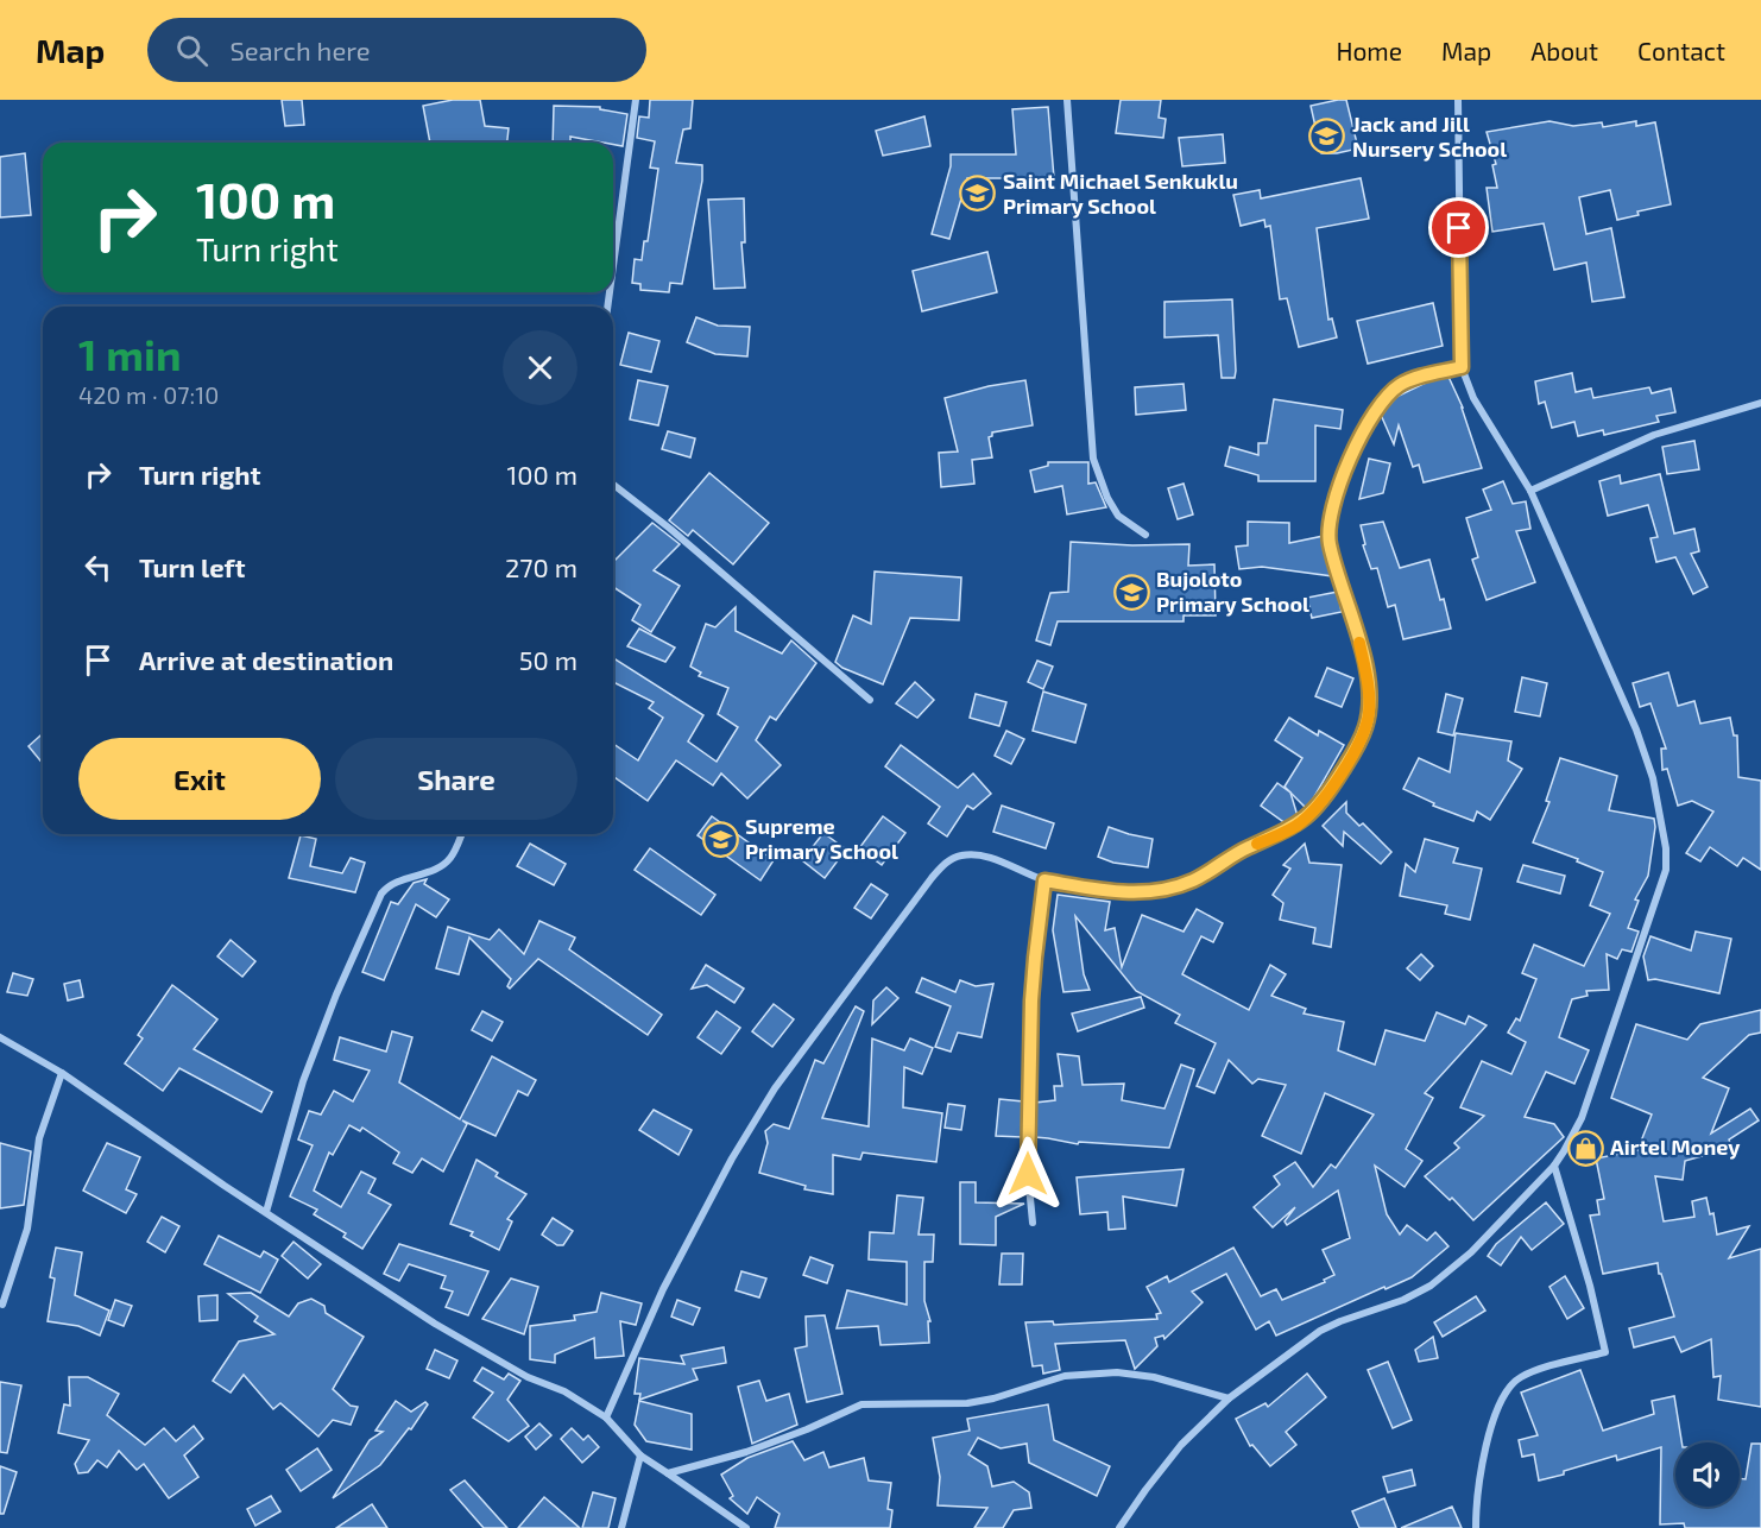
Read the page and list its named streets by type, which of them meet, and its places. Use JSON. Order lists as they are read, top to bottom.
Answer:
{
  "places": {
    "school or university": [
      "Jack and Jill Nursery School",
      "Saint Michael Senkuklu Primary School",
      "Bujoloto Primary School",
      "Supreme Primary School"
    ],
    "shop": ["Airtel Money"]
  },
  "page": {
    "header": "Map",
    "search": "Search here",
    "nav": [
      "Home",
      "Map",
      "About",
      "Contact"
    ],
    "turn": ["100 m", "Turn right"],
    "heading": ["1 min", "420 m · 07:10"],
    "list": [
      {
        "name": "Turn right",
        "value": "100 m"
      },
      {
        "name": "Turn left",
        "value": "270 m"
      },
      {
        "name": "Arrive at destination",
        "value": "50 m"
      }
    ],
    "buttons": ["Exit", "Share"]
  }
}
